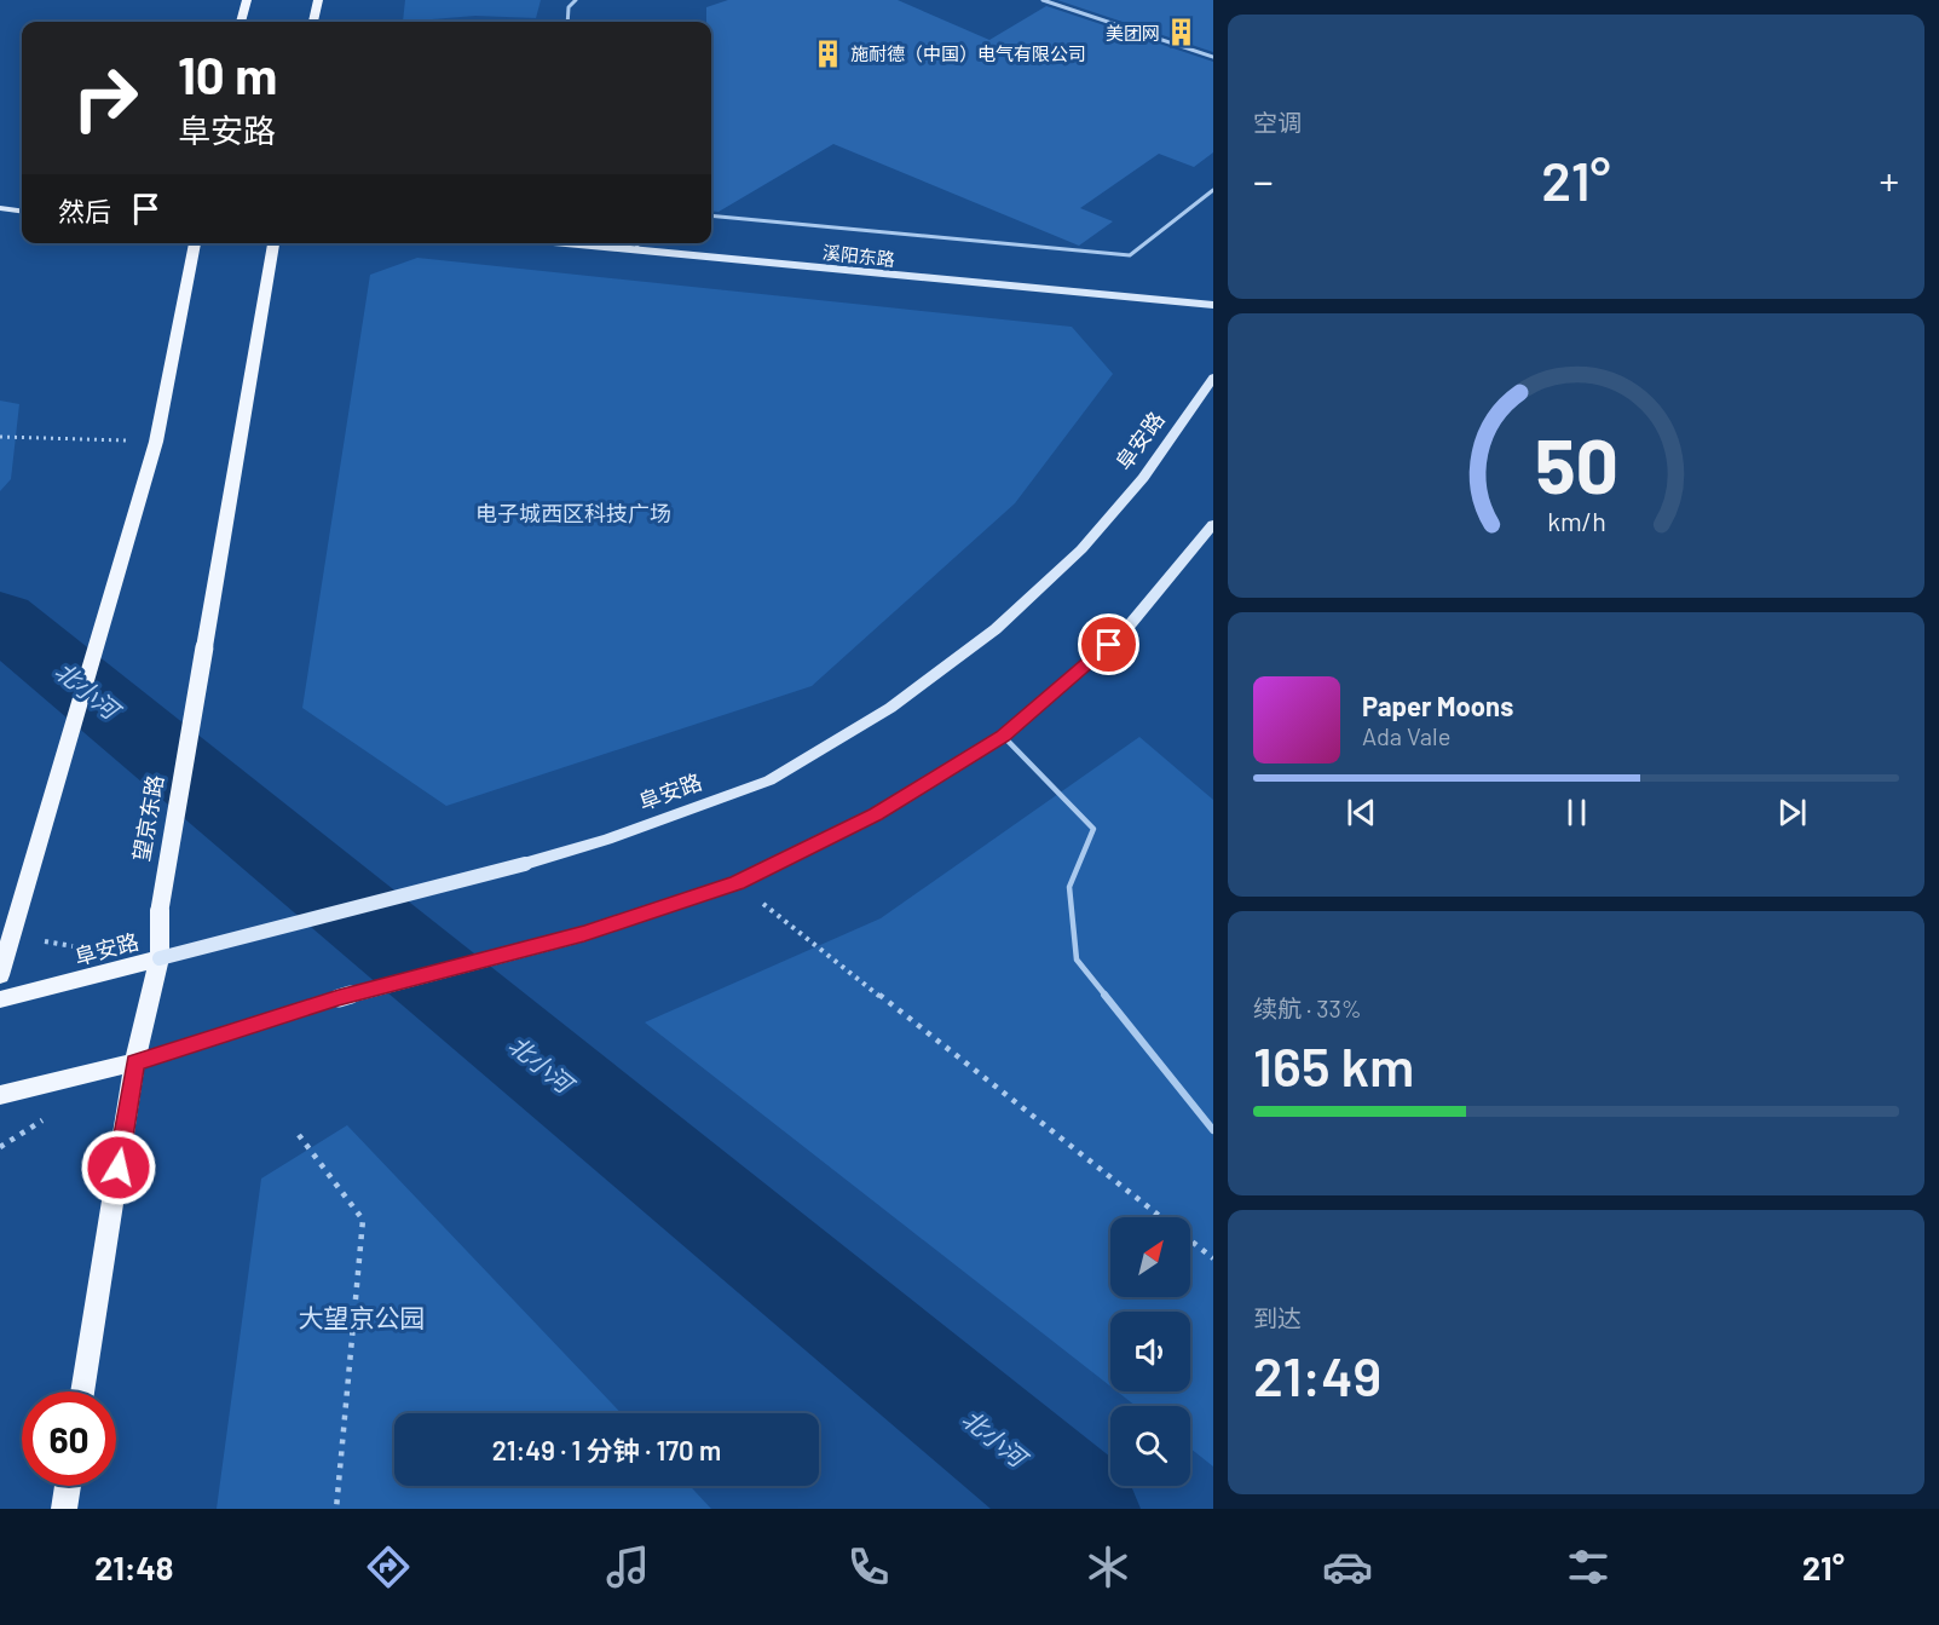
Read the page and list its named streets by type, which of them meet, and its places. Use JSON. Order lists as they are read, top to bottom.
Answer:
{
  "streets": {
    "main road": ["溪阳东路", "阜安路", "望京东路"]
  },
  "crossings": [
    ["阜安路", "望京东路"]
  ],
  "water": ["北小河"],
  "parks": ["电子城西区科技广场", "大望京公园"],
  "places": {
    "building": ["美团网", "施耐德（中国）电气有限公司"]
  },
  "north": "top right",
  "page": {
    "tile": [
      "空调",
      ["续航 · 33%", "165 km"],
      ["到达", "21:49"]
    ],
    "turn": ["10 m", "阜安路"],
    "heat": ["−", "21°", "+"],
    "then": "然后",
    "song": ["Paper Moons", "Ada Vale"],
    "limit": "60",
    "trip": "21:49 · 1 分钟 · 170 m",
    "tabs": ["21:48", "21°"],
    "gauge": ["50", "km/h"]
  }
}
